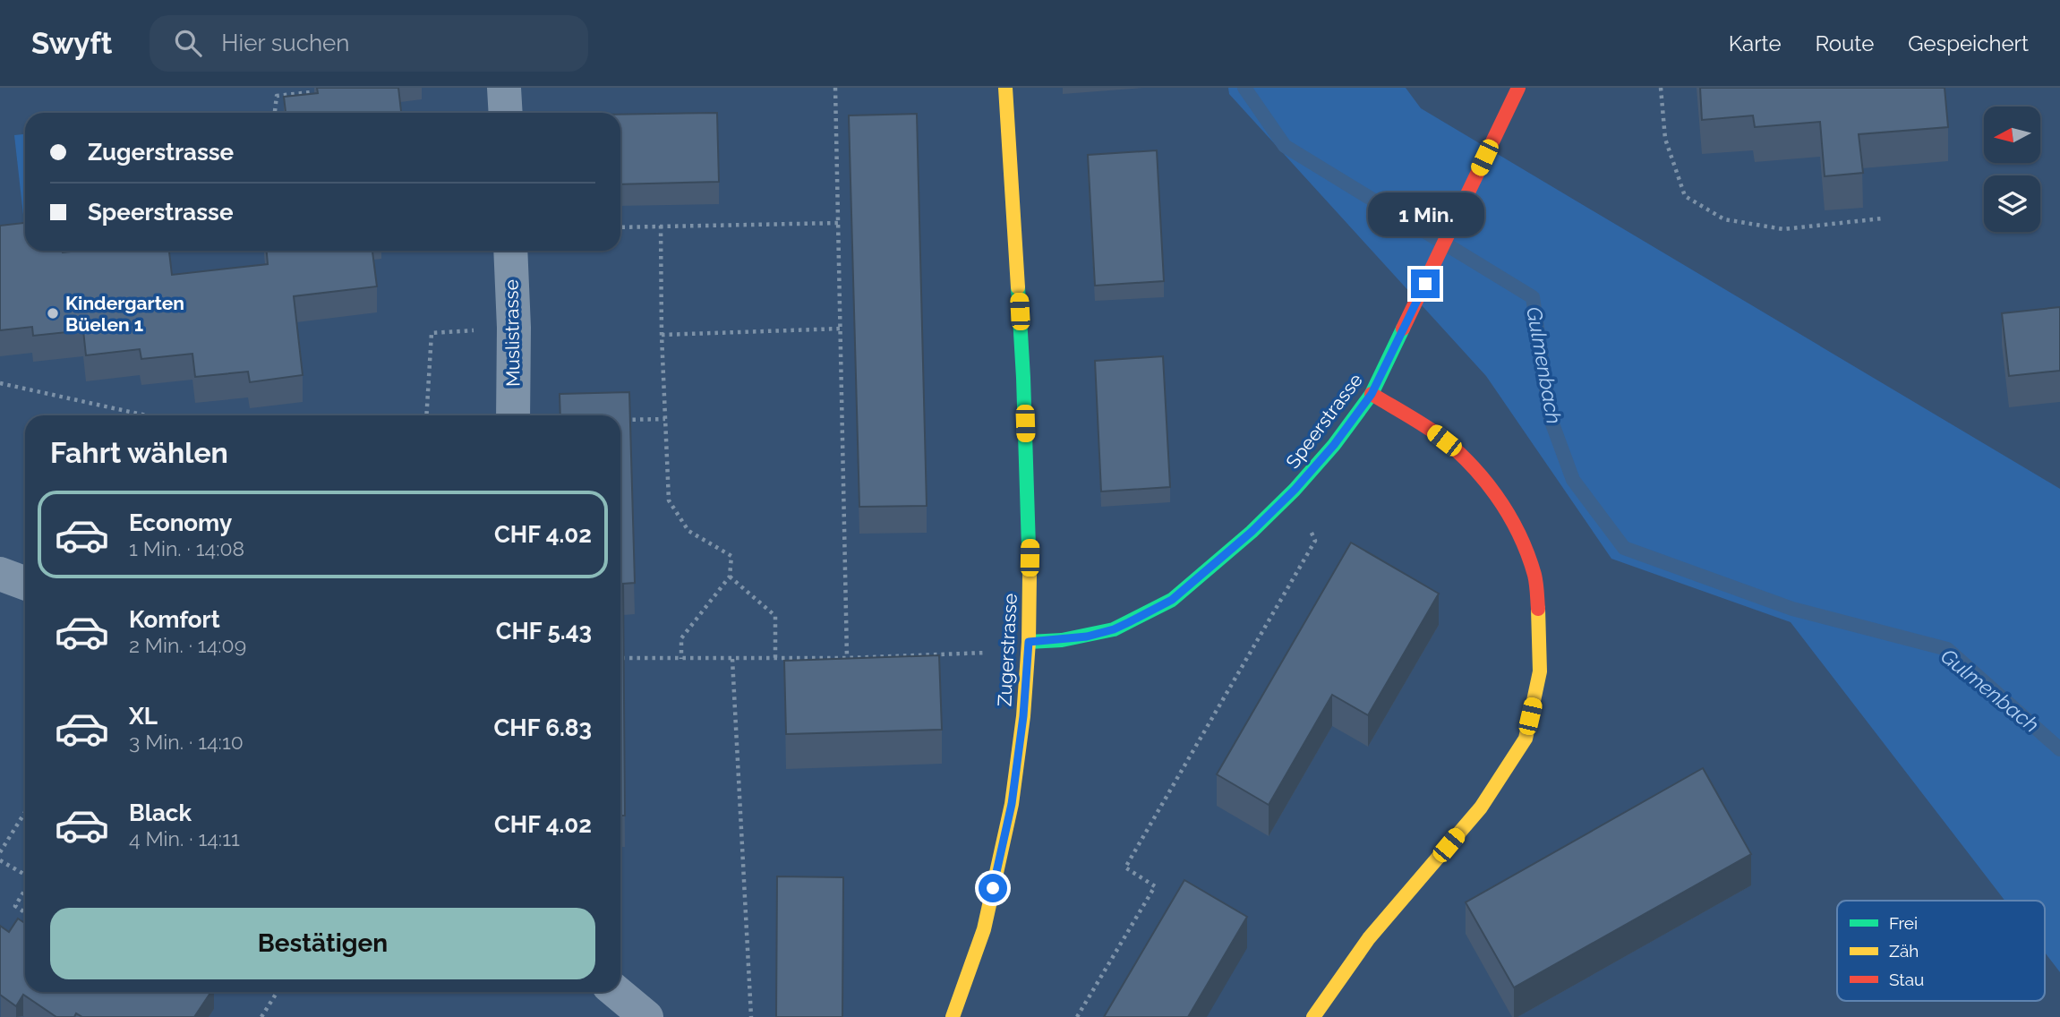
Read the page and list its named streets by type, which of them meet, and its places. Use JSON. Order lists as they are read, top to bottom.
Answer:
{
  "streets": {
    "street": ["Muslistrasse", "Speerstrasse", "Zugerstrasse"]
  },
  "crossings": [
    ["Speerstrasse", "Zugerstrasse"]
  ],
  "water": ["Gulmenbach"],
  "places": ["Kindergarten Büelen 1"],
  "legend": ["Frei", "Zäh", "Stau"],
  "north": "left",
  "page": {
    "header": "Swyft",
    "search": "Hier suchen",
    "nav": ["Karte", "Route", "Gespeichert"],
    "banner": ["Zugerstrasse", "Speerstrasse"],
    "bubble": "1 Min.",
    "heading": "Fahrt wählen",
    "list": [
      {
        "name": "Economy",
        "note": "1 Min. · 14:08",
        "value": "CHF 4.02"
      },
      {
        "name": "Komfort",
        "note": "2 Min. · 14:09",
        "value": "CHF 5.43"
      },
      {
        "name": "XL",
        "note": "3 Min. · 14:10",
        "value": "CHF 6.83"
      },
      {
        "name": "Black",
        "note": "4 Min. · 14:11",
        "value": "CHF 4.02"
      }
    ],
    "buttons": "Bestätigen"
  }
}
